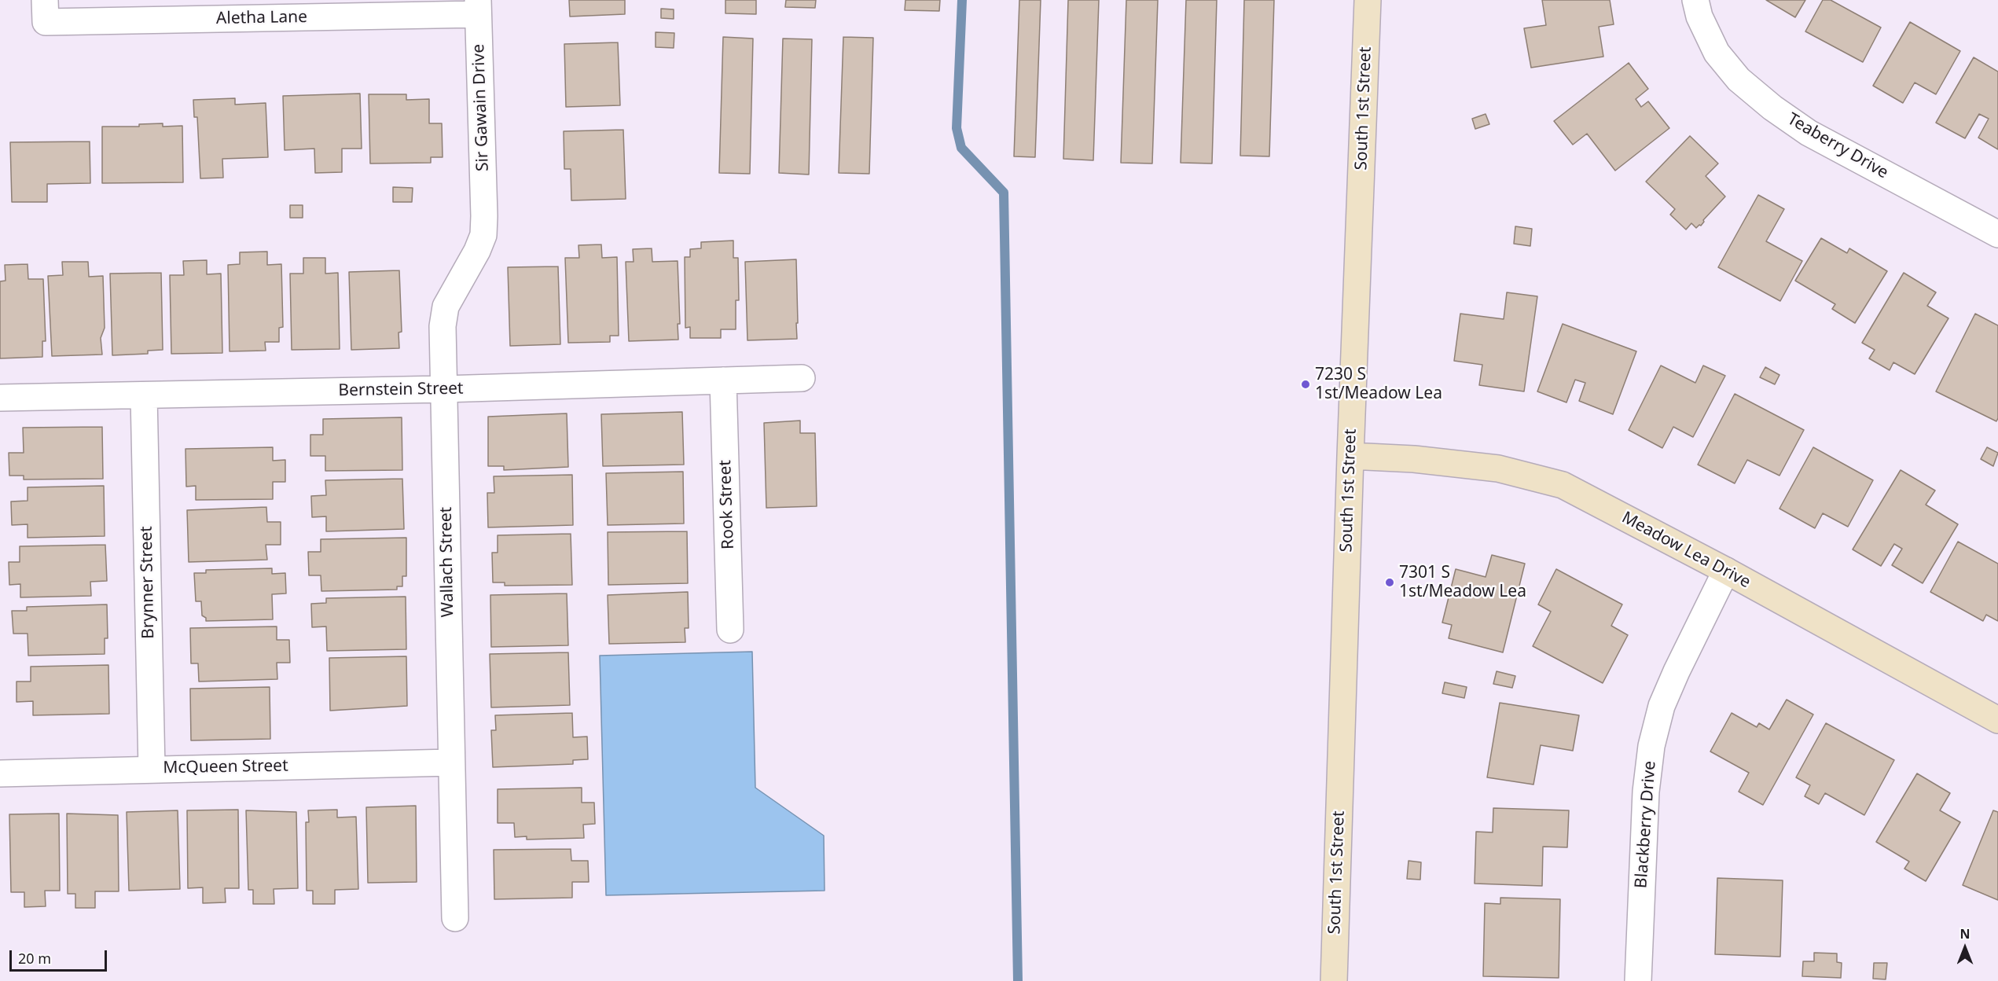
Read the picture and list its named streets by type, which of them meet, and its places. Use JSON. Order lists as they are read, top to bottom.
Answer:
{
  "streets": {
    "main road": ["South 1st Street", "Meadow Lea Drive"],
    "street": [
      "Aletha Lane",
      "Sir Gawain Drive",
      "Teaberry Drive",
      "Bernstein Street",
      "Rook Street",
      "Wallach Street",
      "Brynner Street",
      "McQueen Street",
      "Blackberry Drive"
    ]
  },
  "crossings": [
    ["Aletha Lane", "Sir Gawain Drive"],
    ["Sir Gawain Drive", "Wallach Street"],
    ["South 1st Street", "Meadow Lea Drive"],
    ["Bernstein Street", "Rook Street"],
    ["Bernstein Street", "Wallach Street"],
    ["Bernstein Street", "Brynner Street"],
    ["Meadow Lea Drive", "Blackberry Drive"],
    ["Wallach Street", "McQueen Street"],
    ["Brynner Street", "McQueen Street"]
  ],
  "places": ["7230 S 1st/Meadow Lea", "7301 S 1st/Meadow Lea"],
  "scale_bar": "20 m",
  "north": "top"
}
